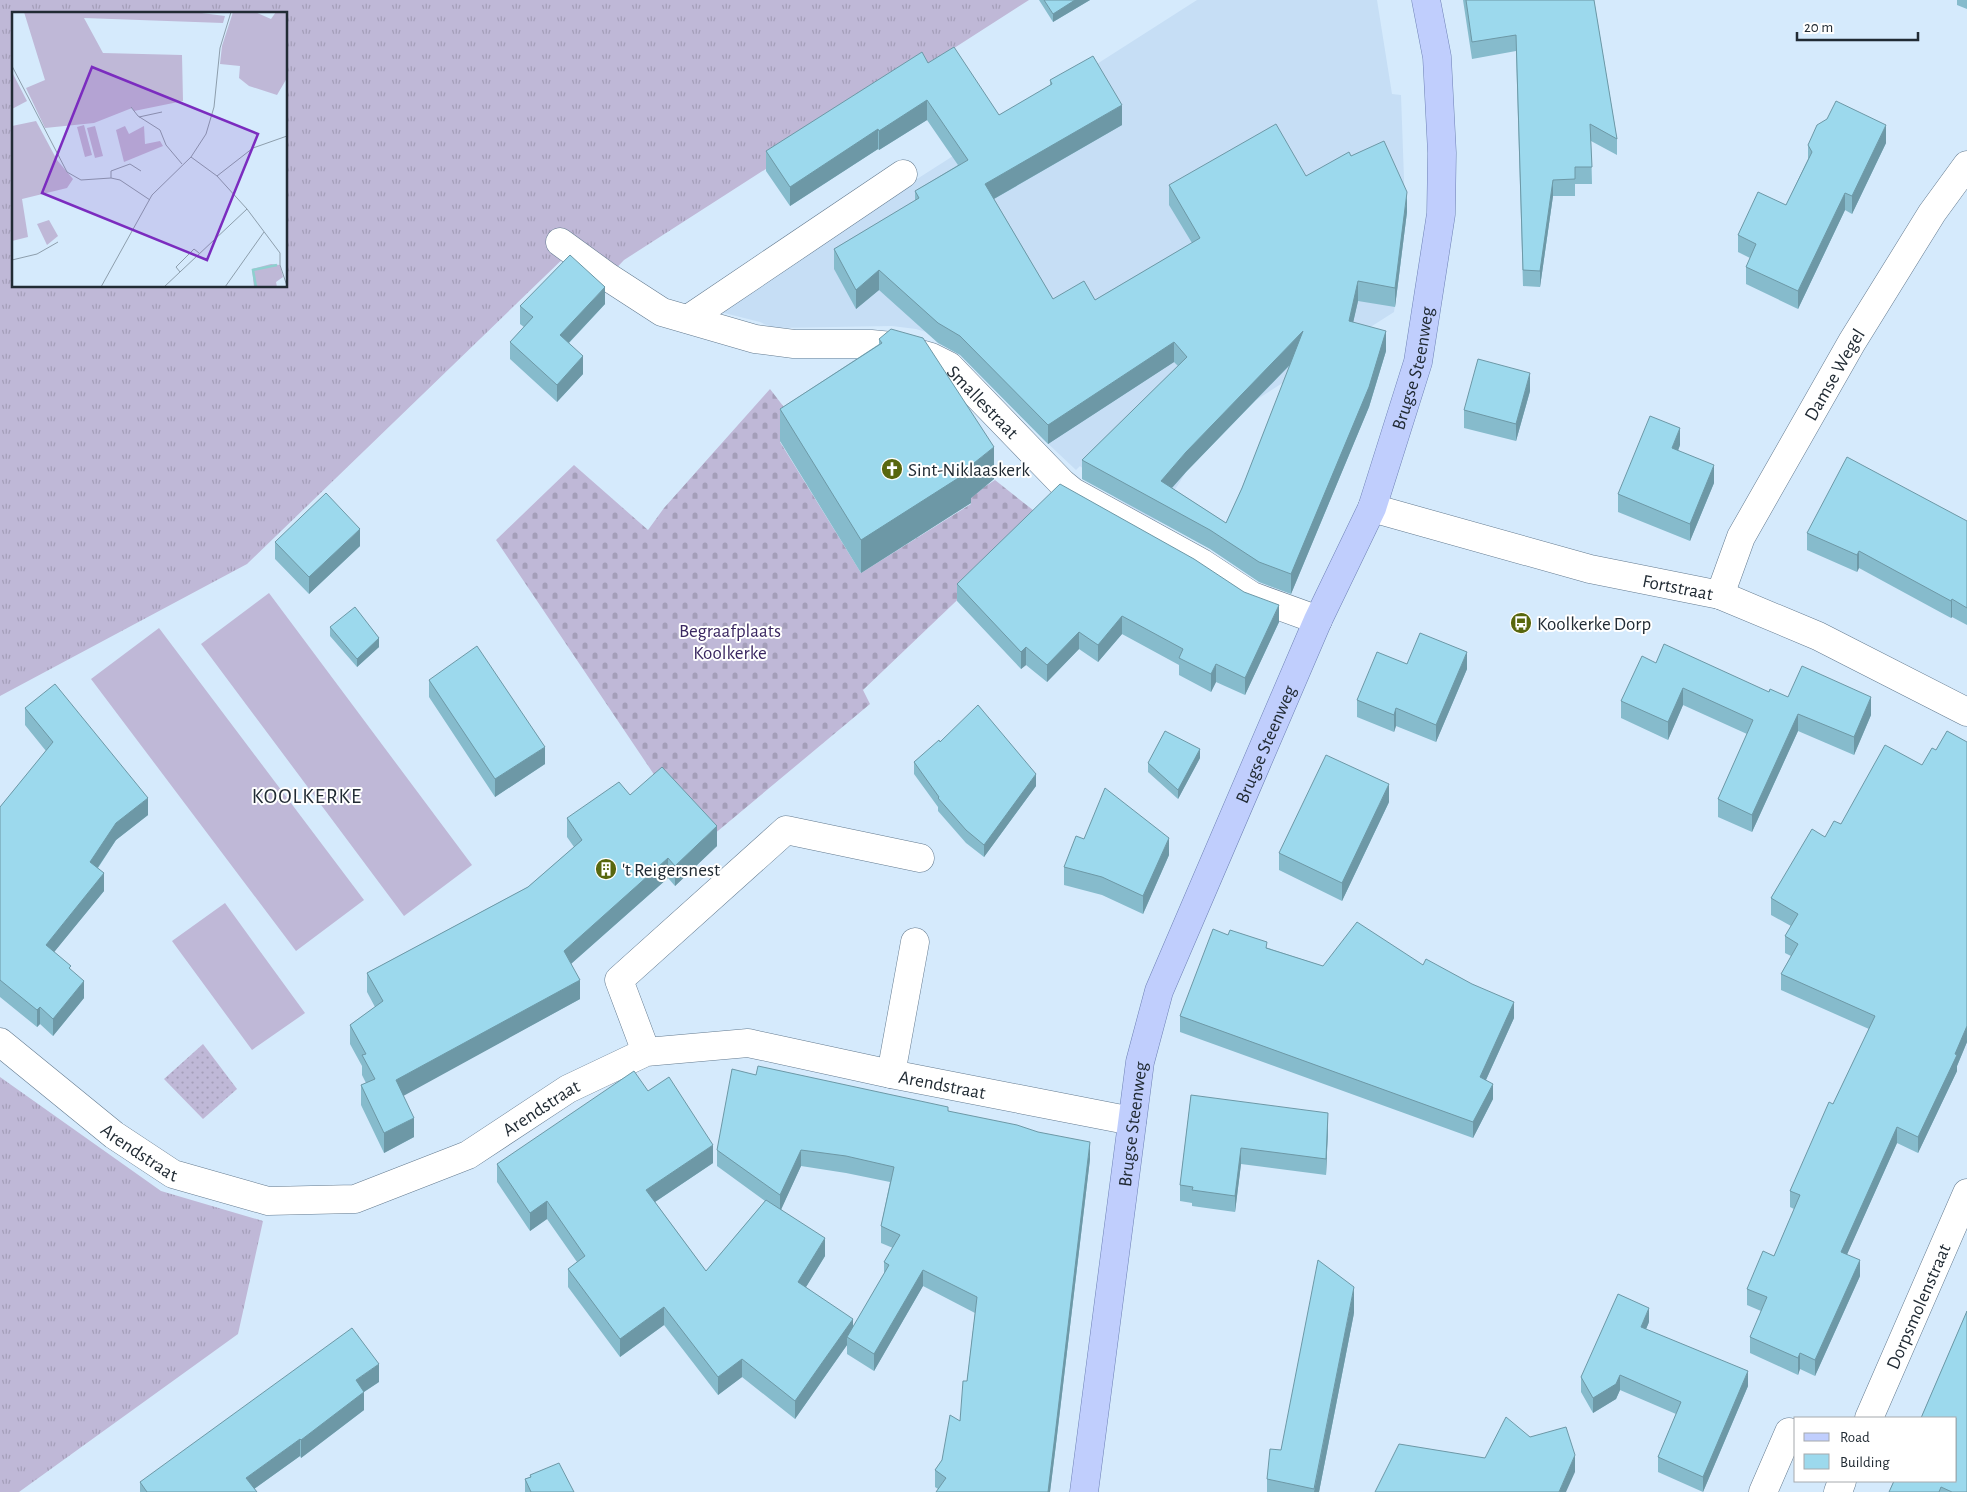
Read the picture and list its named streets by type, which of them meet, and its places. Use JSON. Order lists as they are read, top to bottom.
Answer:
{
  "streets": {
    "main road": ["Brugse Steenweg"],
    "street": [
      "Damse Wegel",
      "Smallestraat",
      "Fortstraat",
      "Arendstraat",
      "Dorpsmolenstraat"
    ]
  },
  "crossings": [
    ["Brugse Steenweg", "Smallestraat"],
    ["Brugse Steenweg", "Fortstraat"],
    ["Brugse Steenweg", "Arendstraat"],
    ["Damse Wegel", "Fortstraat"]
  ],
  "districts": ["KOOLKERKE"],
  "parks": ["Begraafplaats Koolkerke"],
  "places": {
    "church": ["Sint-Niklaaskerk"],
    "bus stop": ["Koolkerke Dorp"],
    "building": ["'t Reigersnest"]
  },
  "legend": ["Road", "Building"],
  "scale_bar": "20 m"
}
